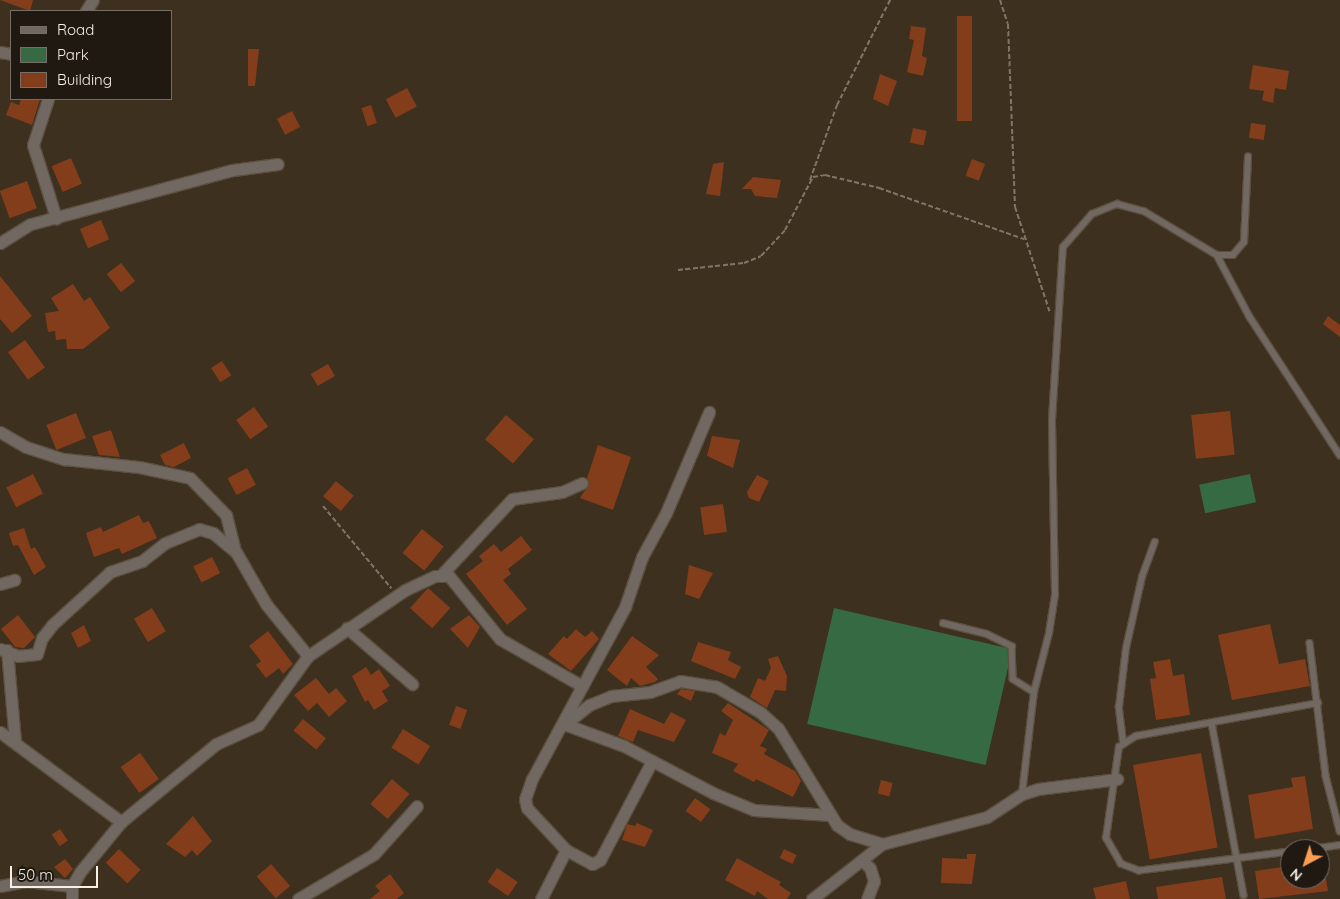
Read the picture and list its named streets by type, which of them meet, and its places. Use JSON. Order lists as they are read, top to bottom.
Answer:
{
  "legend": ["Road", "Park", "Building"],
  "scale_bar": "50 m",
  "north": "bottom left"
}
